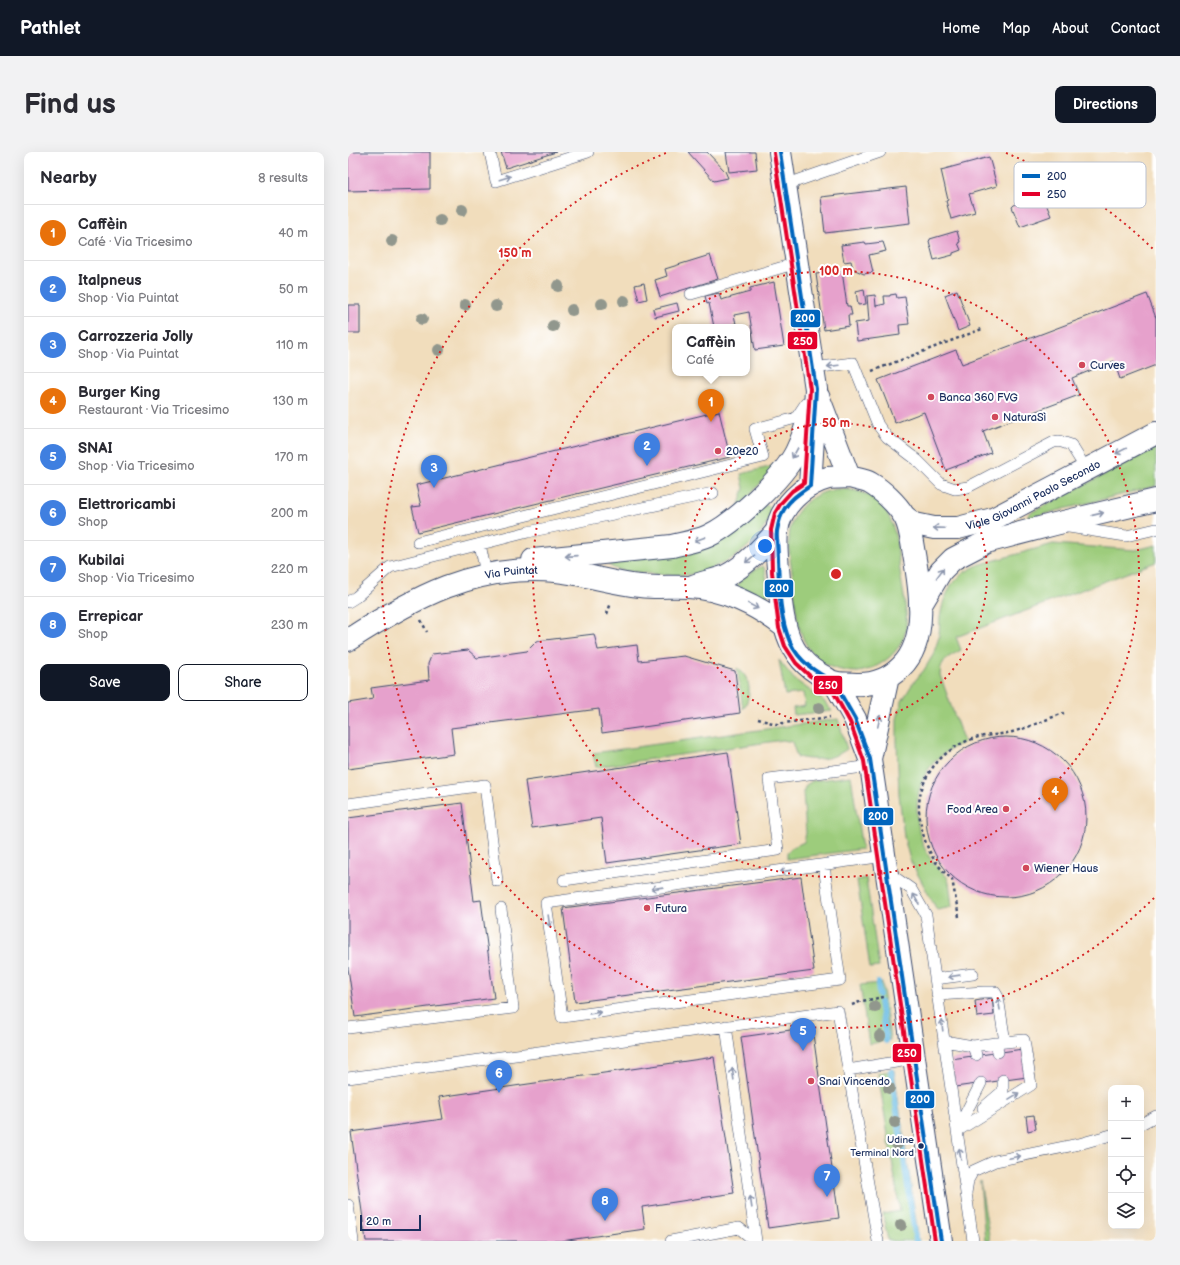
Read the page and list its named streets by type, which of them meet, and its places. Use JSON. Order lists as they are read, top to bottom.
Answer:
{
  "streets": {
    "main road": ["Viale Giovanni Paolo Secondo", "Via Puintat"]
  },
  "places": [
    "Curves",
    "Banca 360 FVG",
    "NaturaSì",
    "20e20",
    "Food Area",
    "Wiener Haus",
    "Futura",
    "Snai Vincendo",
    "Udine Terminal Nord"
  ],
  "lines": ["transit line 200", "transit line 250"],
  "legend": ["200", "250"],
  "scale_bar": "20 m",
  "page": {
    "header": "Pathlet",
    "nav": [
      "Home",
      "Map",
      "About",
      "Contact"
    ],
    "buttons": [
      "Directions",
      ["Save", "Share"]
    ],
    "title": "Find us",
    "heading": ["Nearby", "8 results"],
    "list": [
      {
        "mark": "1",
        "name": "Caffèin",
        "note": "Café · Via Tricesimo",
        "value": "40 m"
      },
      {
        "mark": "2",
        "name": "Italpneus",
        "note": "Shop · Via Puintat",
        "value": "50 m"
      },
      {
        "mark": "3",
        "name": "Carrozzeria Jolly",
        "note": "Shop · Via Puintat",
        "value": "110 m"
      },
      {
        "mark": "4",
        "name": "Burger King",
        "note": "Restaurant · Via Tricesimo",
        "value": "130 m"
      },
      {
        "mark": "5",
        "name": "SNAI",
        "note": "Shop · Via Tricesimo",
        "value": "170 m"
      },
      {
        "mark": "6",
        "name": "Elettroricambi",
        "note": "Shop",
        "value": "200 m"
      },
      {
        "mark": "7",
        "name": "Kubilai",
        "note": "Shop · Via Tricesimo",
        "value": "220 m"
      },
      {
        "mark": "8",
        "name": "Errepicar",
        "note": "Shop",
        "value": "230 m"
      }
    ],
    "popup": ["Caffèin", "Café"],
    "pins": [
      "1",
      "2",
      "3",
      "4",
      "5",
      "6",
      "7",
      "8"
    ],
    "map_buttons": ["+", "−"],
    "scale": "20 m"
  },
  "rings": ["150 m", "100 m", "50 m"]
}
